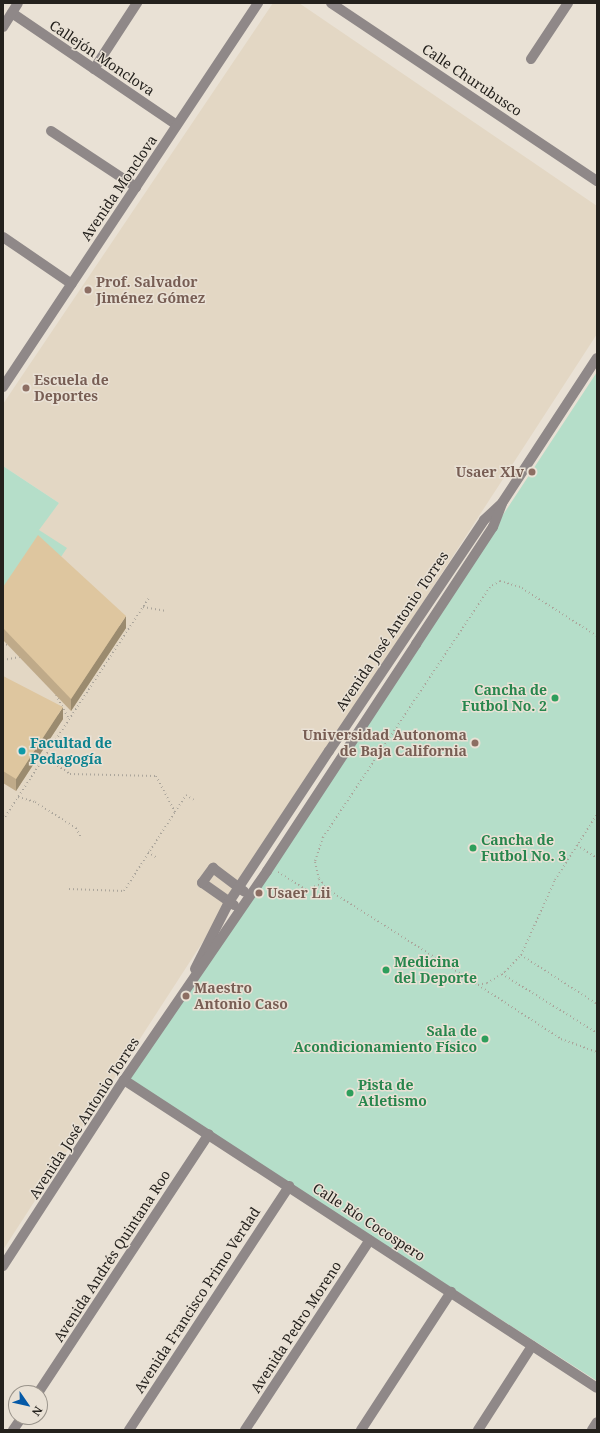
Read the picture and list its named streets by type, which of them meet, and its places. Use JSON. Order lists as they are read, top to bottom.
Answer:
{
  "streets": {
    "street": [
      "Callejón Monclova",
      "Calle Churubusco",
      "Avenida Monclova",
      "Avenida José Antonio Torres",
      "Calle Río Cocospero",
      "Avenida Andrés Quintana Roo",
      "Avenida Francisco Primo Verdad",
      "Avenida Pedro Moreno"
    ]
  },
  "crossings": [
    ["Callejón Monclova", "Avenida Monclova"],
    ["Avenida José Antonio Torres", "Calle Río Cocospero"],
    ["Calle Río Cocospero", "Avenida Andrés Quintana Roo"],
    ["Calle Río Cocospero", "Avenida Francisco Primo Verdad"],
    ["Calle Río Cocospero", "Avenida Pedro Moreno"]
  ],
  "places": [
    "Prof. Salvador Jiménez Gómez",
    "Escuela de Deportes",
    "Usaer Xlv",
    "Cancha de Futbol No. 2",
    "Universidad Autonoma de Baja California",
    "Facultad de Pedagogía",
    "Cancha de Futbol No. 3",
    "Usaer Lii",
    "Medicina del Deporte",
    "Maestro Antonio Caso",
    "Sala de Acondicionamiento Físico",
    "Pista de Atletismo"
  ],
  "north": "bottom right"
}
